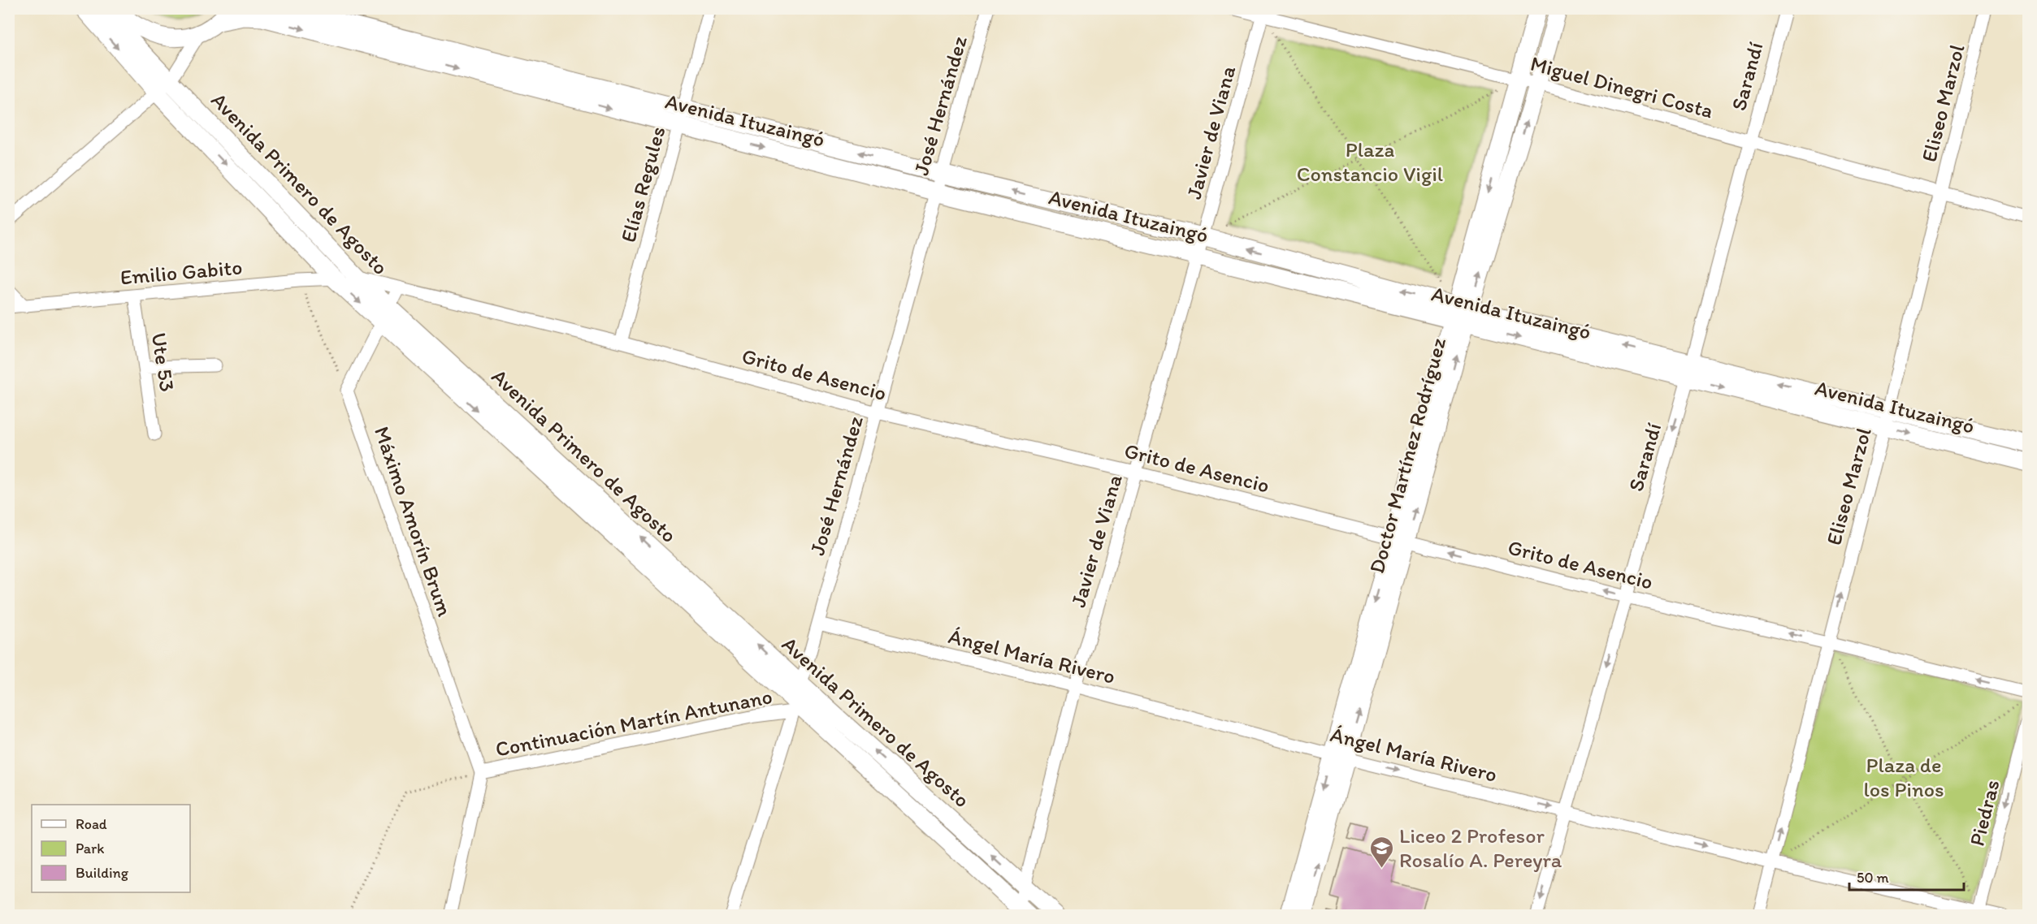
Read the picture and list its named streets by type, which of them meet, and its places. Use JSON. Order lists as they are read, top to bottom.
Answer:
{
  "streets": {
    "street": [
      "Sarandí",
      "Miguel Dinegri Costa",
      "Eliseo Marzol",
      "José Hernández",
      "Avenida Ituzaingó",
      "Javier de Viana",
      "Avenida Primero de Agosto",
      "Elías Regules",
      "Emilio Gabito",
      "Ute 53",
      "Grito de Asencio",
      "Doctor Martínez Rodríguez",
      "Máximo Amorín Brum",
      "Ángel María Rivero",
      "Continuación Martín Antunano",
      "Piedras"
    ]
  },
  "crossings": [
    ["Sarandí", "Miguel Dinegri Costa"],
    ["Sarandí", "Avenida Ituzaingó"],
    ["Sarandí", "Grito de Asencio"],
    ["Sarandí", "Ángel María Rivero"],
    ["Miguel Dinegri Costa", "Eliseo Marzol"],
    ["Miguel Dinegri Costa", "Javier de Viana"],
    ["Miguel Dinegri Costa", "Doctor Martínez Rodríguez"],
    ["Eliseo Marzol", "Avenida Ituzaingó"],
    ["Eliseo Marzol", "Grito de Asencio"],
    ["Eliseo Marzol", "Ángel María Rivero"],
    ["José Hernández", "Avenida Ituzaingó"],
    ["José Hernández", "Avenida Primero de Agosto"],
    ["José Hernández", "Grito de Asencio"],
    ["José Hernández", "Ángel María Rivero"],
    ["José Hernández", "Continuación Martín Antunano"],
    ["Avenida Ituzaingó", "Javier de Viana"],
    ["Avenida Ituzaingó", "Elías Regules"],
    ["Avenida Ituzaingó", "Doctor Martínez Rodríguez"],
    ["Javier de Viana", "Avenida Primero de Agosto"],
    ["Javier de Viana", "Grito de Asencio"],
    ["Javier de Viana", "Ángel María Rivero"],
    ["Avenida Primero de Agosto", "Emilio Gabito"],
    ["Avenida Primero de Agosto", "Grito de Asencio"],
    ["Avenida Primero de Agosto", "Continuación Martín Antunano"],
    ["Elías Regules", "Grito de Asencio"],
    ["Emilio Gabito", "Ute 53"],
    ["Emilio Gabito", "Grito de Asencio"],
    ["Grito de Asencio", "Doctor Martínez Rodríguez"],
    ["Doctor Martínez Rodríguez", "Ángel María Rivero"],
    ["Máximo Amorín Brum", "Continuación Martín Antunano"],
    ["Ángel María Rivero", "Piedras"]
  ],
  "one_way": [
    "Sarandí",
    "Eliseo Marzol",
    "Grito de Asencio",
    "Ángel María Rivero",
    "Piedras"
  ],
  "parks": ["Plaza Constancio Vigil", "Plaza de los Pinos"],
  "places": {
    "school or university": ["Liceo 2 Profesor Rosalío A. Pereyra"]
  },
  "legend": ["Road", "Park", "Building"],
  "scale_bar": "50 m"
}
